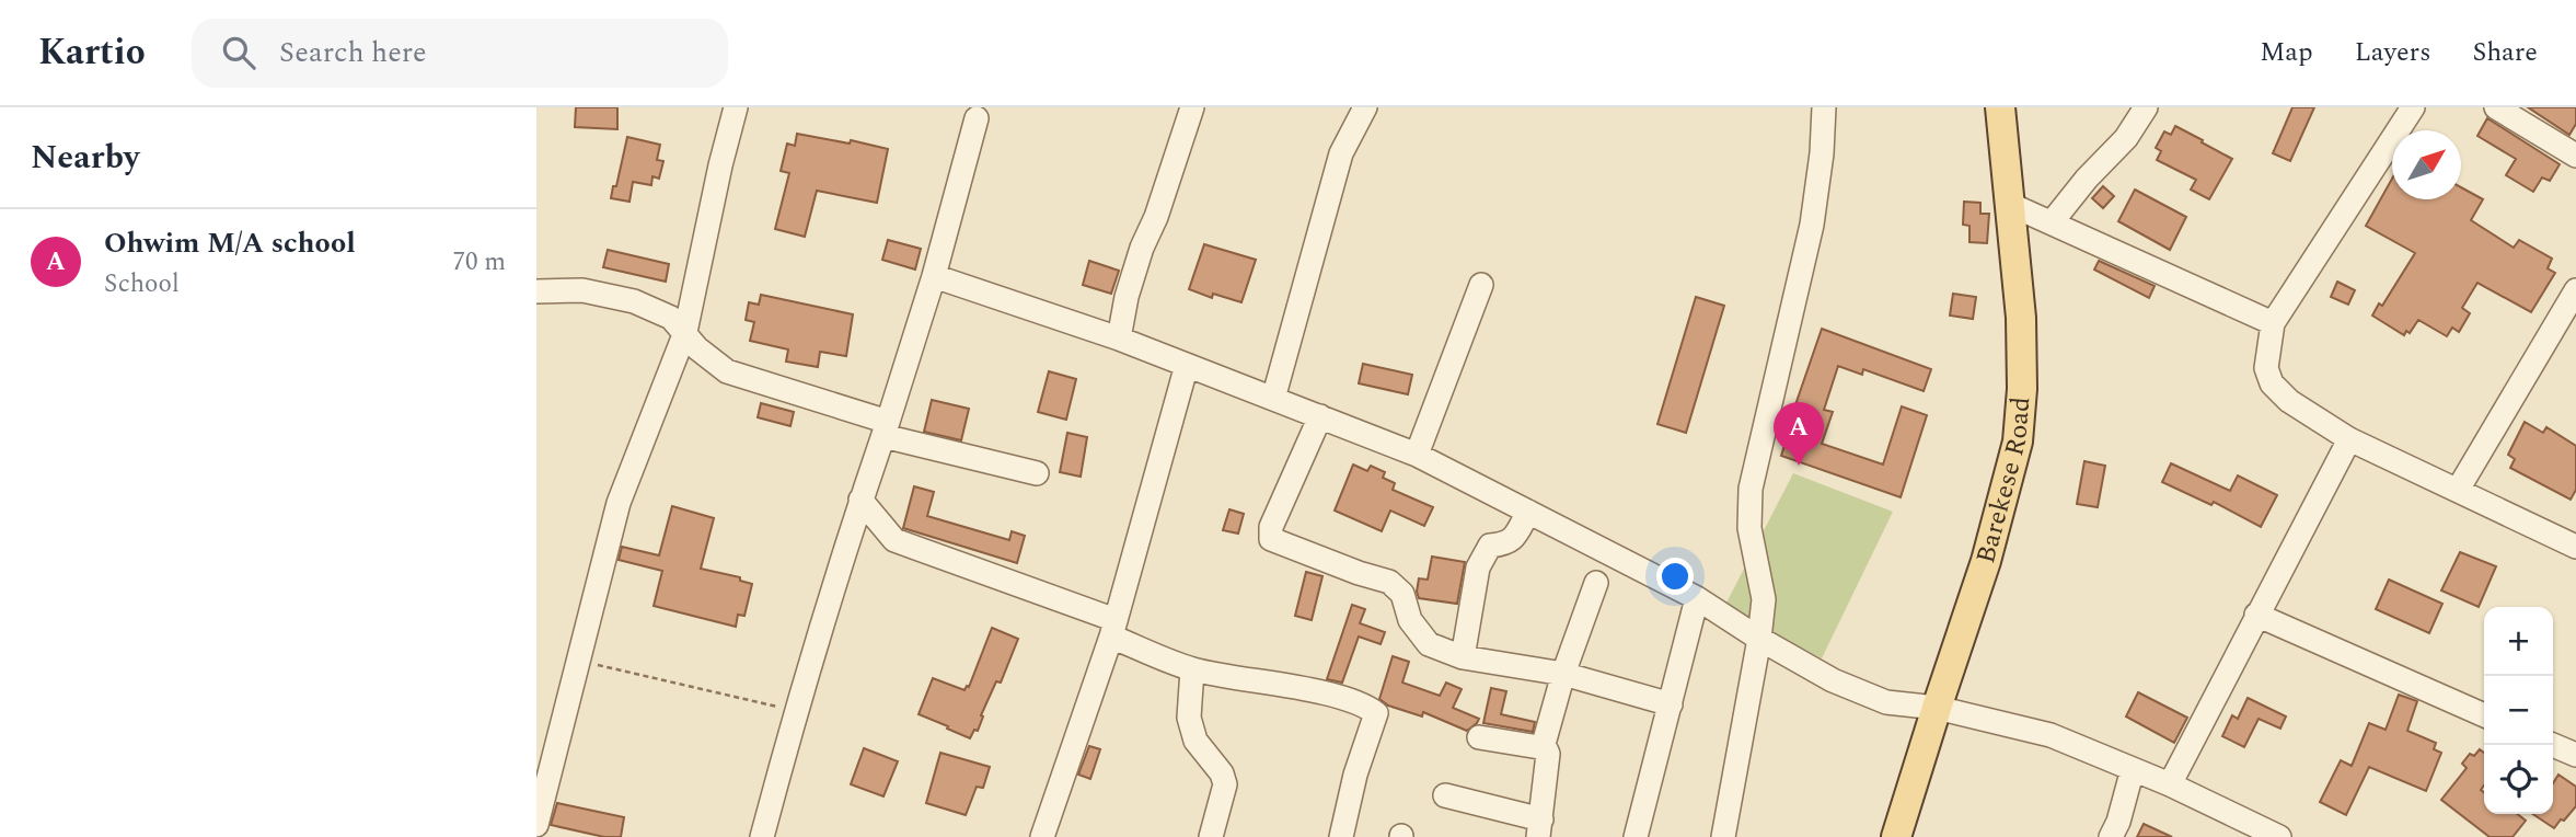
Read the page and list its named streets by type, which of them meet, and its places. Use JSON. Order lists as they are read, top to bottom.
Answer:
{
  "streets": {
    "main road": ["Barekese Road"]
  },
  "north": "top right",
  "page": {
    "header": "Kartio",
    "search": "Search here",
    "nav": ["Map", "Layers", "Share"],
    "heading": "Nearby",
    "list": [
      {
        "mark": "A",
        "name": "Ohwim M/A school",
        "note": "School",
        "value": "70 m"
      }
    ],
    "pins": "A",
    "map_buttons": ["+", "−"]
  }
}
